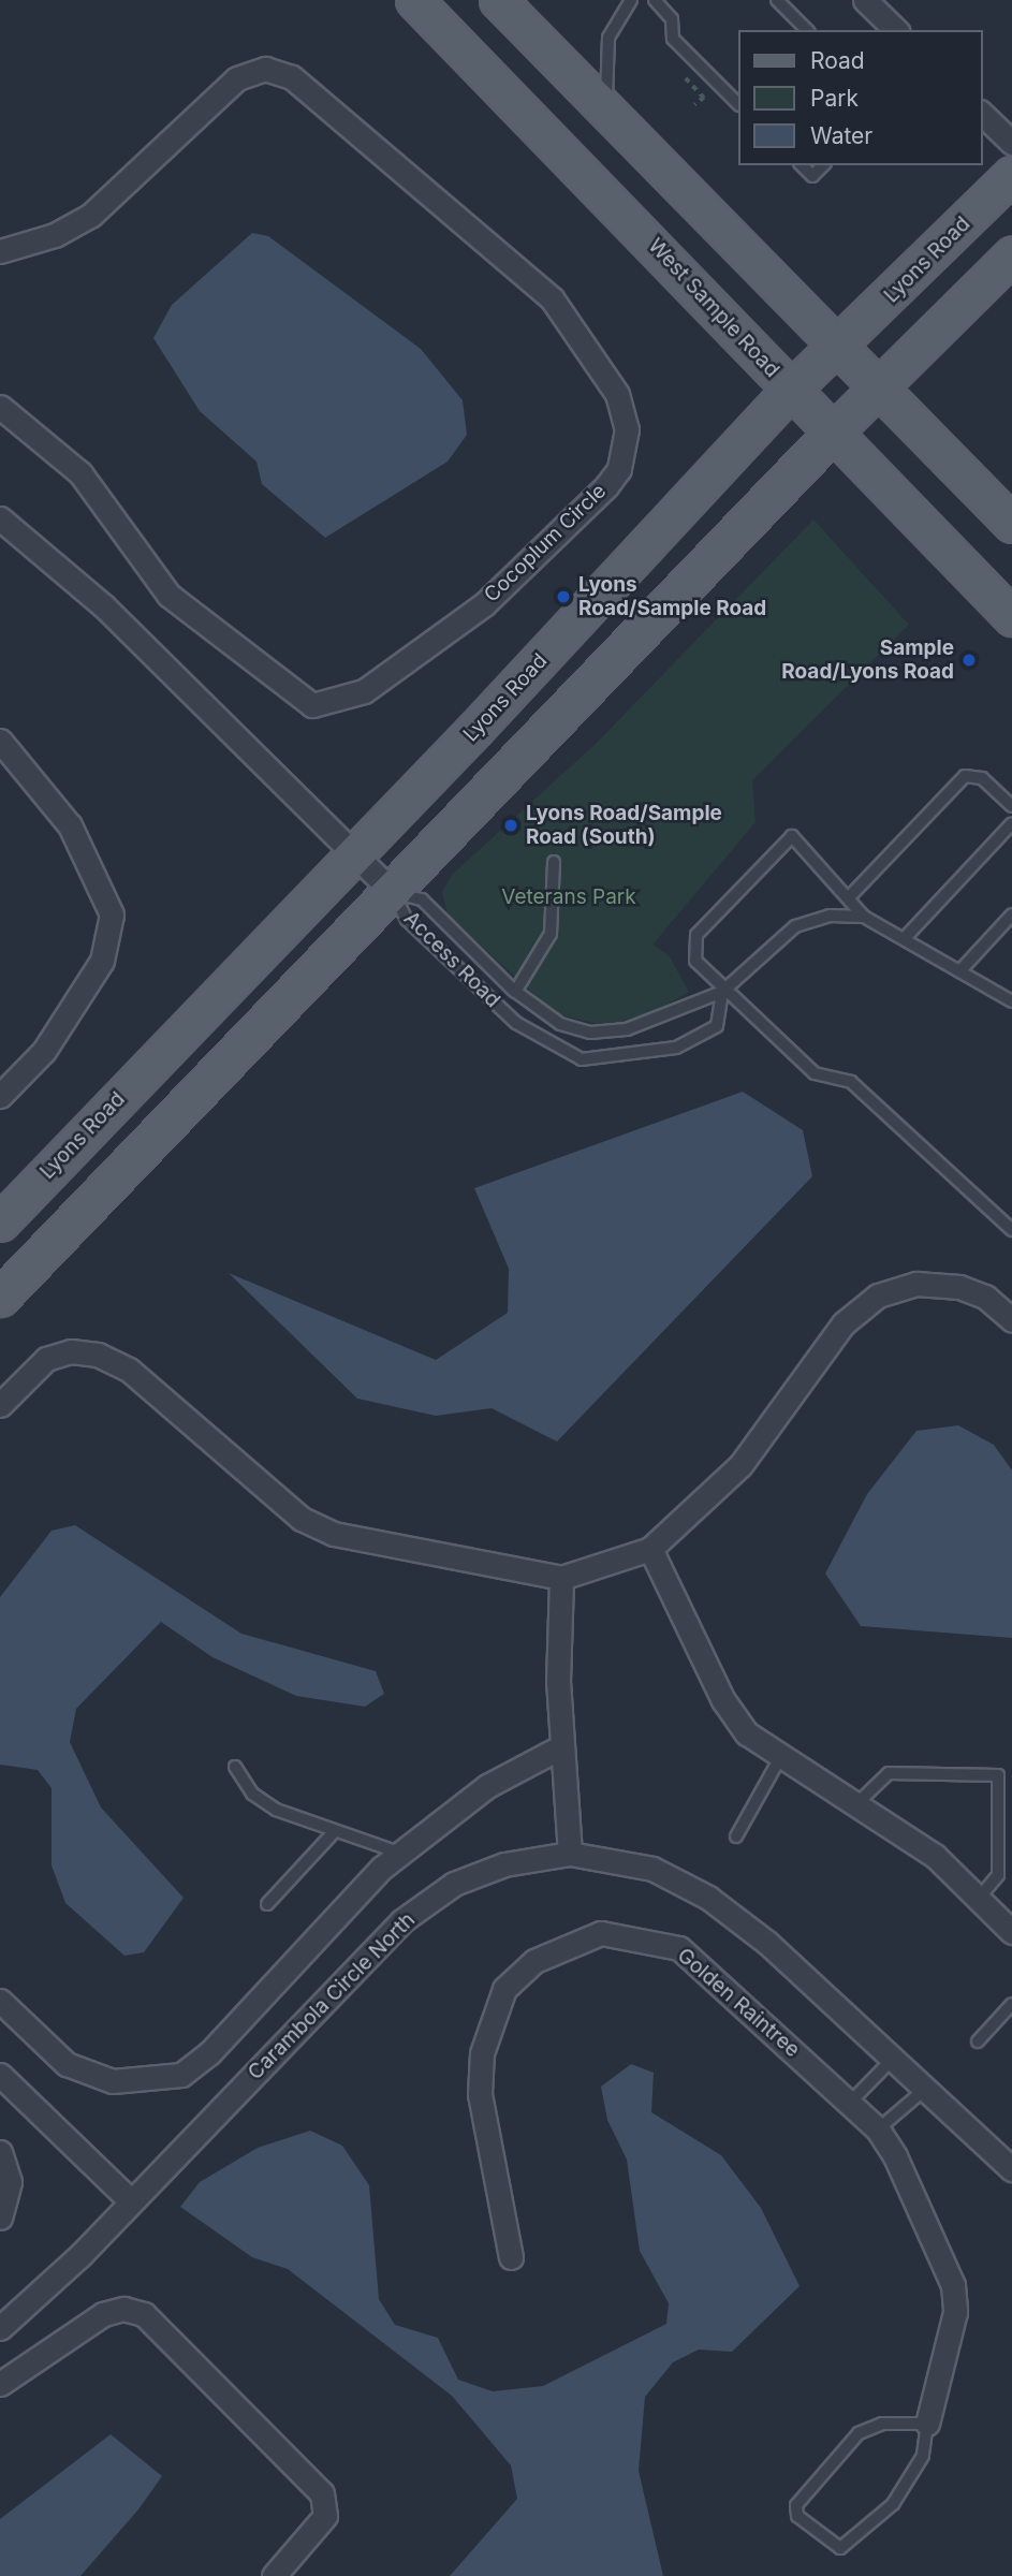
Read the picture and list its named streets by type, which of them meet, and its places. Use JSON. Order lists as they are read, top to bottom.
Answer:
{
  "streets": {
    "main road": ["Lyons Road", "West Sample Road"],
    "street": ["Cocoplum Circle", "Carambola Circle North", "Golden Raintree"],
    "lane": ["Access Road"]
  },
  "crossings": [
    ["Lyons Road", "West Sample Road"]
  ],
  "parks": ["Veterans Park"],
  "places": ["Lyons Road/Sample Road", "Sample Road/Lyons Road", "Lyons Road/Sample Road (South)"],
  "legend": ["Road", "Park", "Water"]
}
